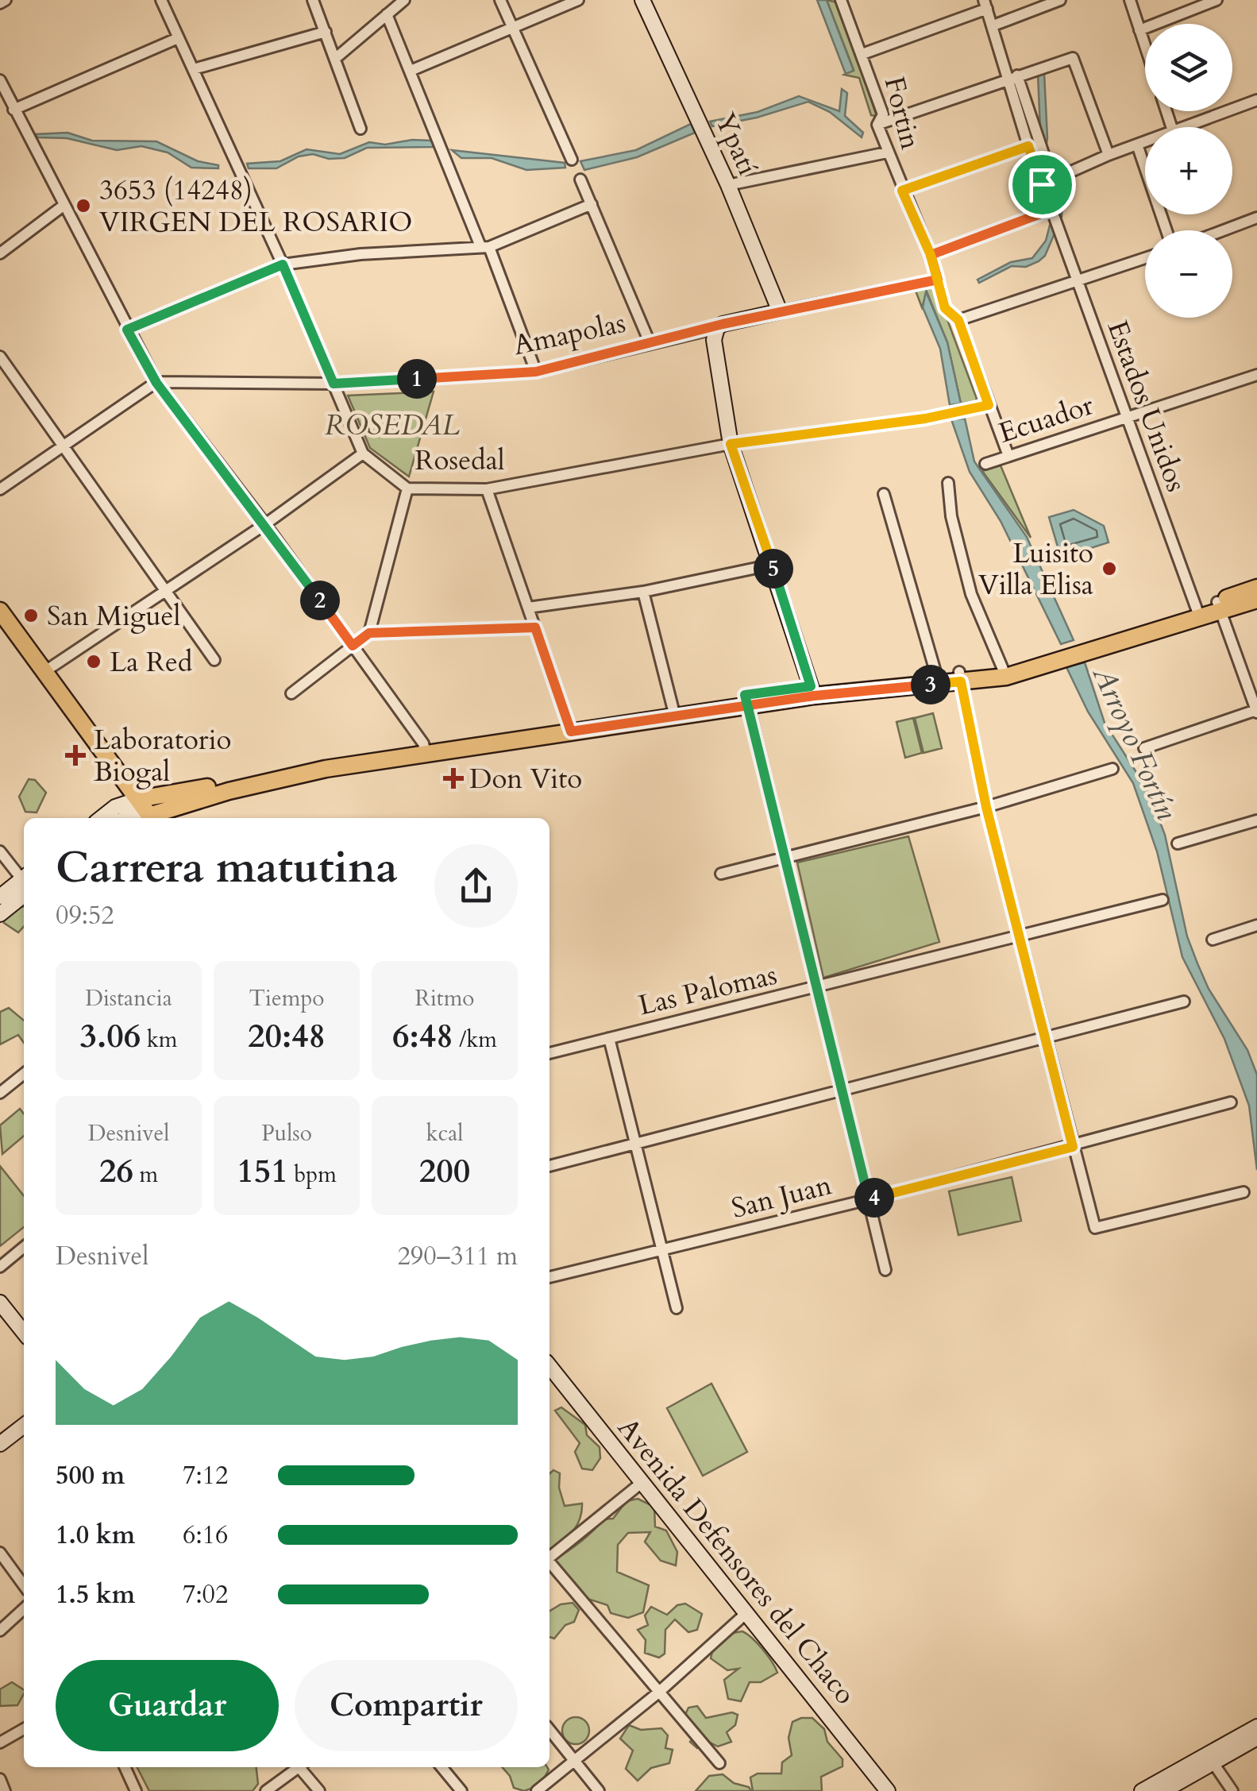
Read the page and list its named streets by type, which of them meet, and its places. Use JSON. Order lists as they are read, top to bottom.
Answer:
{
  "streets": {
    "street": [
      "Fortin",
      "Ypatí",
      "Amapolas",
      "Estados Unidos",
      "Ecuador",
      "Rosedal",
      "Las Palomas",
      "San Juan",
      "Avenida Defensores del Chaco"
    ]
  },
  "crossings": [
    ["Fortin", "Amapolas"],
    ["Fortin", "Ecuador"],
    ["Fortin", "Rosedal"],
    ["Ypatí", "Amapolas"],
    ["Estados Unidos", "Ecuador"]
  ],
  "water": ["Arroyo Fortín"],
  "parks": ["ROSEDAL"],
  "places": {
    "other": [
      "3653 (14248) VIRGEN DEL ROSARIO",
      "Luisito Villa Elisa",
      "San Miguel",
      "La Red"
    ],
    "health": ["Laboratorio Biogal", "Don Vito"]
  },
  "page": {
    "map_buttons": ["+", "−"],
    "pins": [
      "1",
      "5",
      "2",
      "3",
      "4"
    ],
    "heading": ["Carrera matutina", "09:52"],
    "stats": [
      ["Distancia", "3.06 km"],
      ["Tiempo", "20:48"],
      ["Ritmo", "6:48 /km"],
      ["Desnivel", "26 m"],
      ["Pulso", "151 bpm"],
      ["kcal", "200"]
    ],
    "chart": ["Desnivel", "290–311 m"],
    "list": [
      {
        "name": "500 m",
        "note": "7:12"
      },
      {
        "name": "1.0 km",
        "note": "6:16"
      },
      {
        "name": "1.5 km",
        "note": "7:02"
      }
    ],
    "buttons": ["Guardar", "Compartir"]
  }
}
